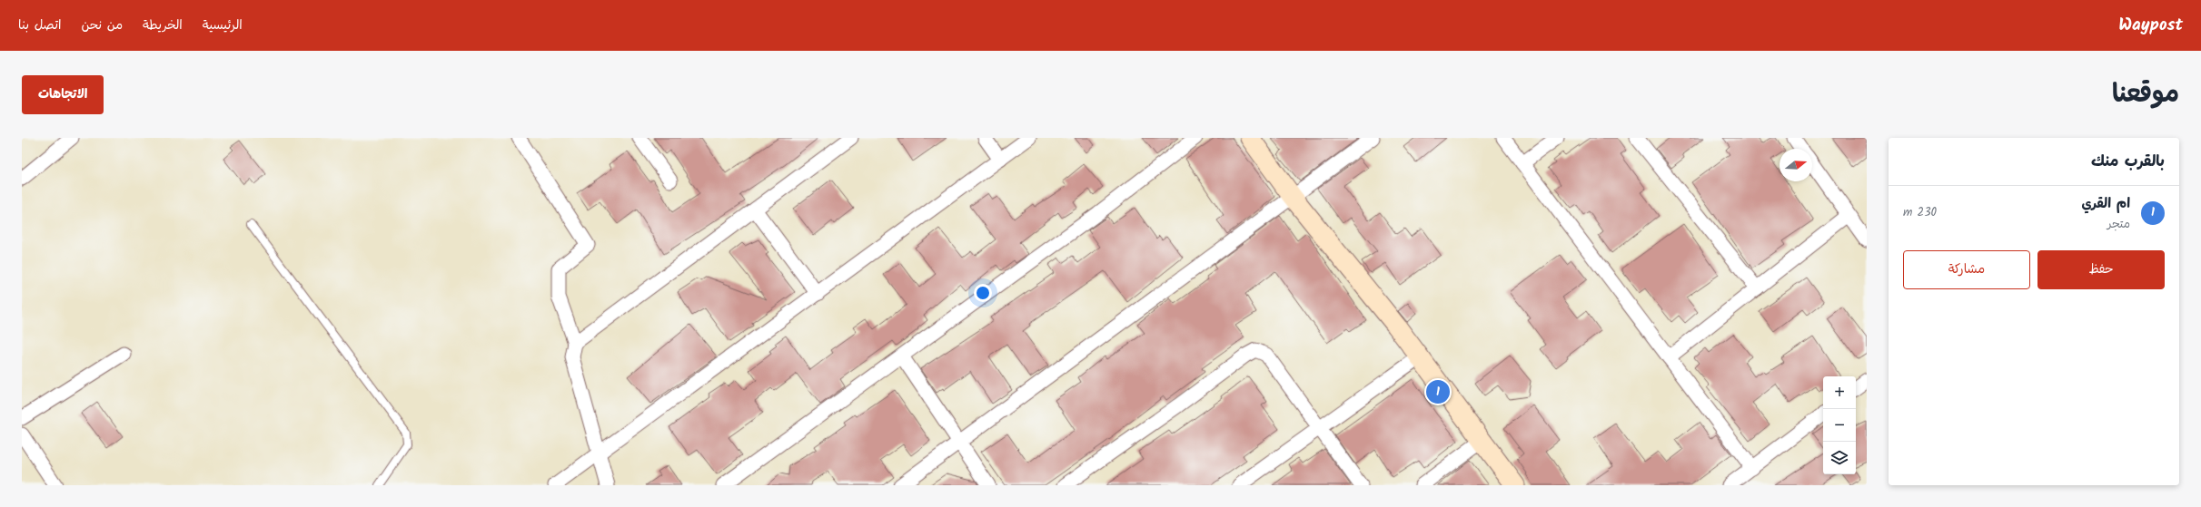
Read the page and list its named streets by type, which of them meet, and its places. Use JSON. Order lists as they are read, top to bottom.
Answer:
{
  "north": "right",
  "page": {
    "header": "Waypost",
    "nav": [
      "الرئيسية",
      "الخريطة",
      "من نحن",
      "اتصل بنا"
    ],
    "title": "موقعنا",
    "buttons": [
      "الاتجاهات",
      ["حفظ", "مشاركة"]
    ],
    "heading": "بالقرب منك",
    "list": [
      {
        "mark": "1",
        "name": "ام القري",
        "note": "متجر",
        "value": "230 m"
      }
    ],
    "map_buttons": ["+", "−"],
    "pins": "1"
  }
}
